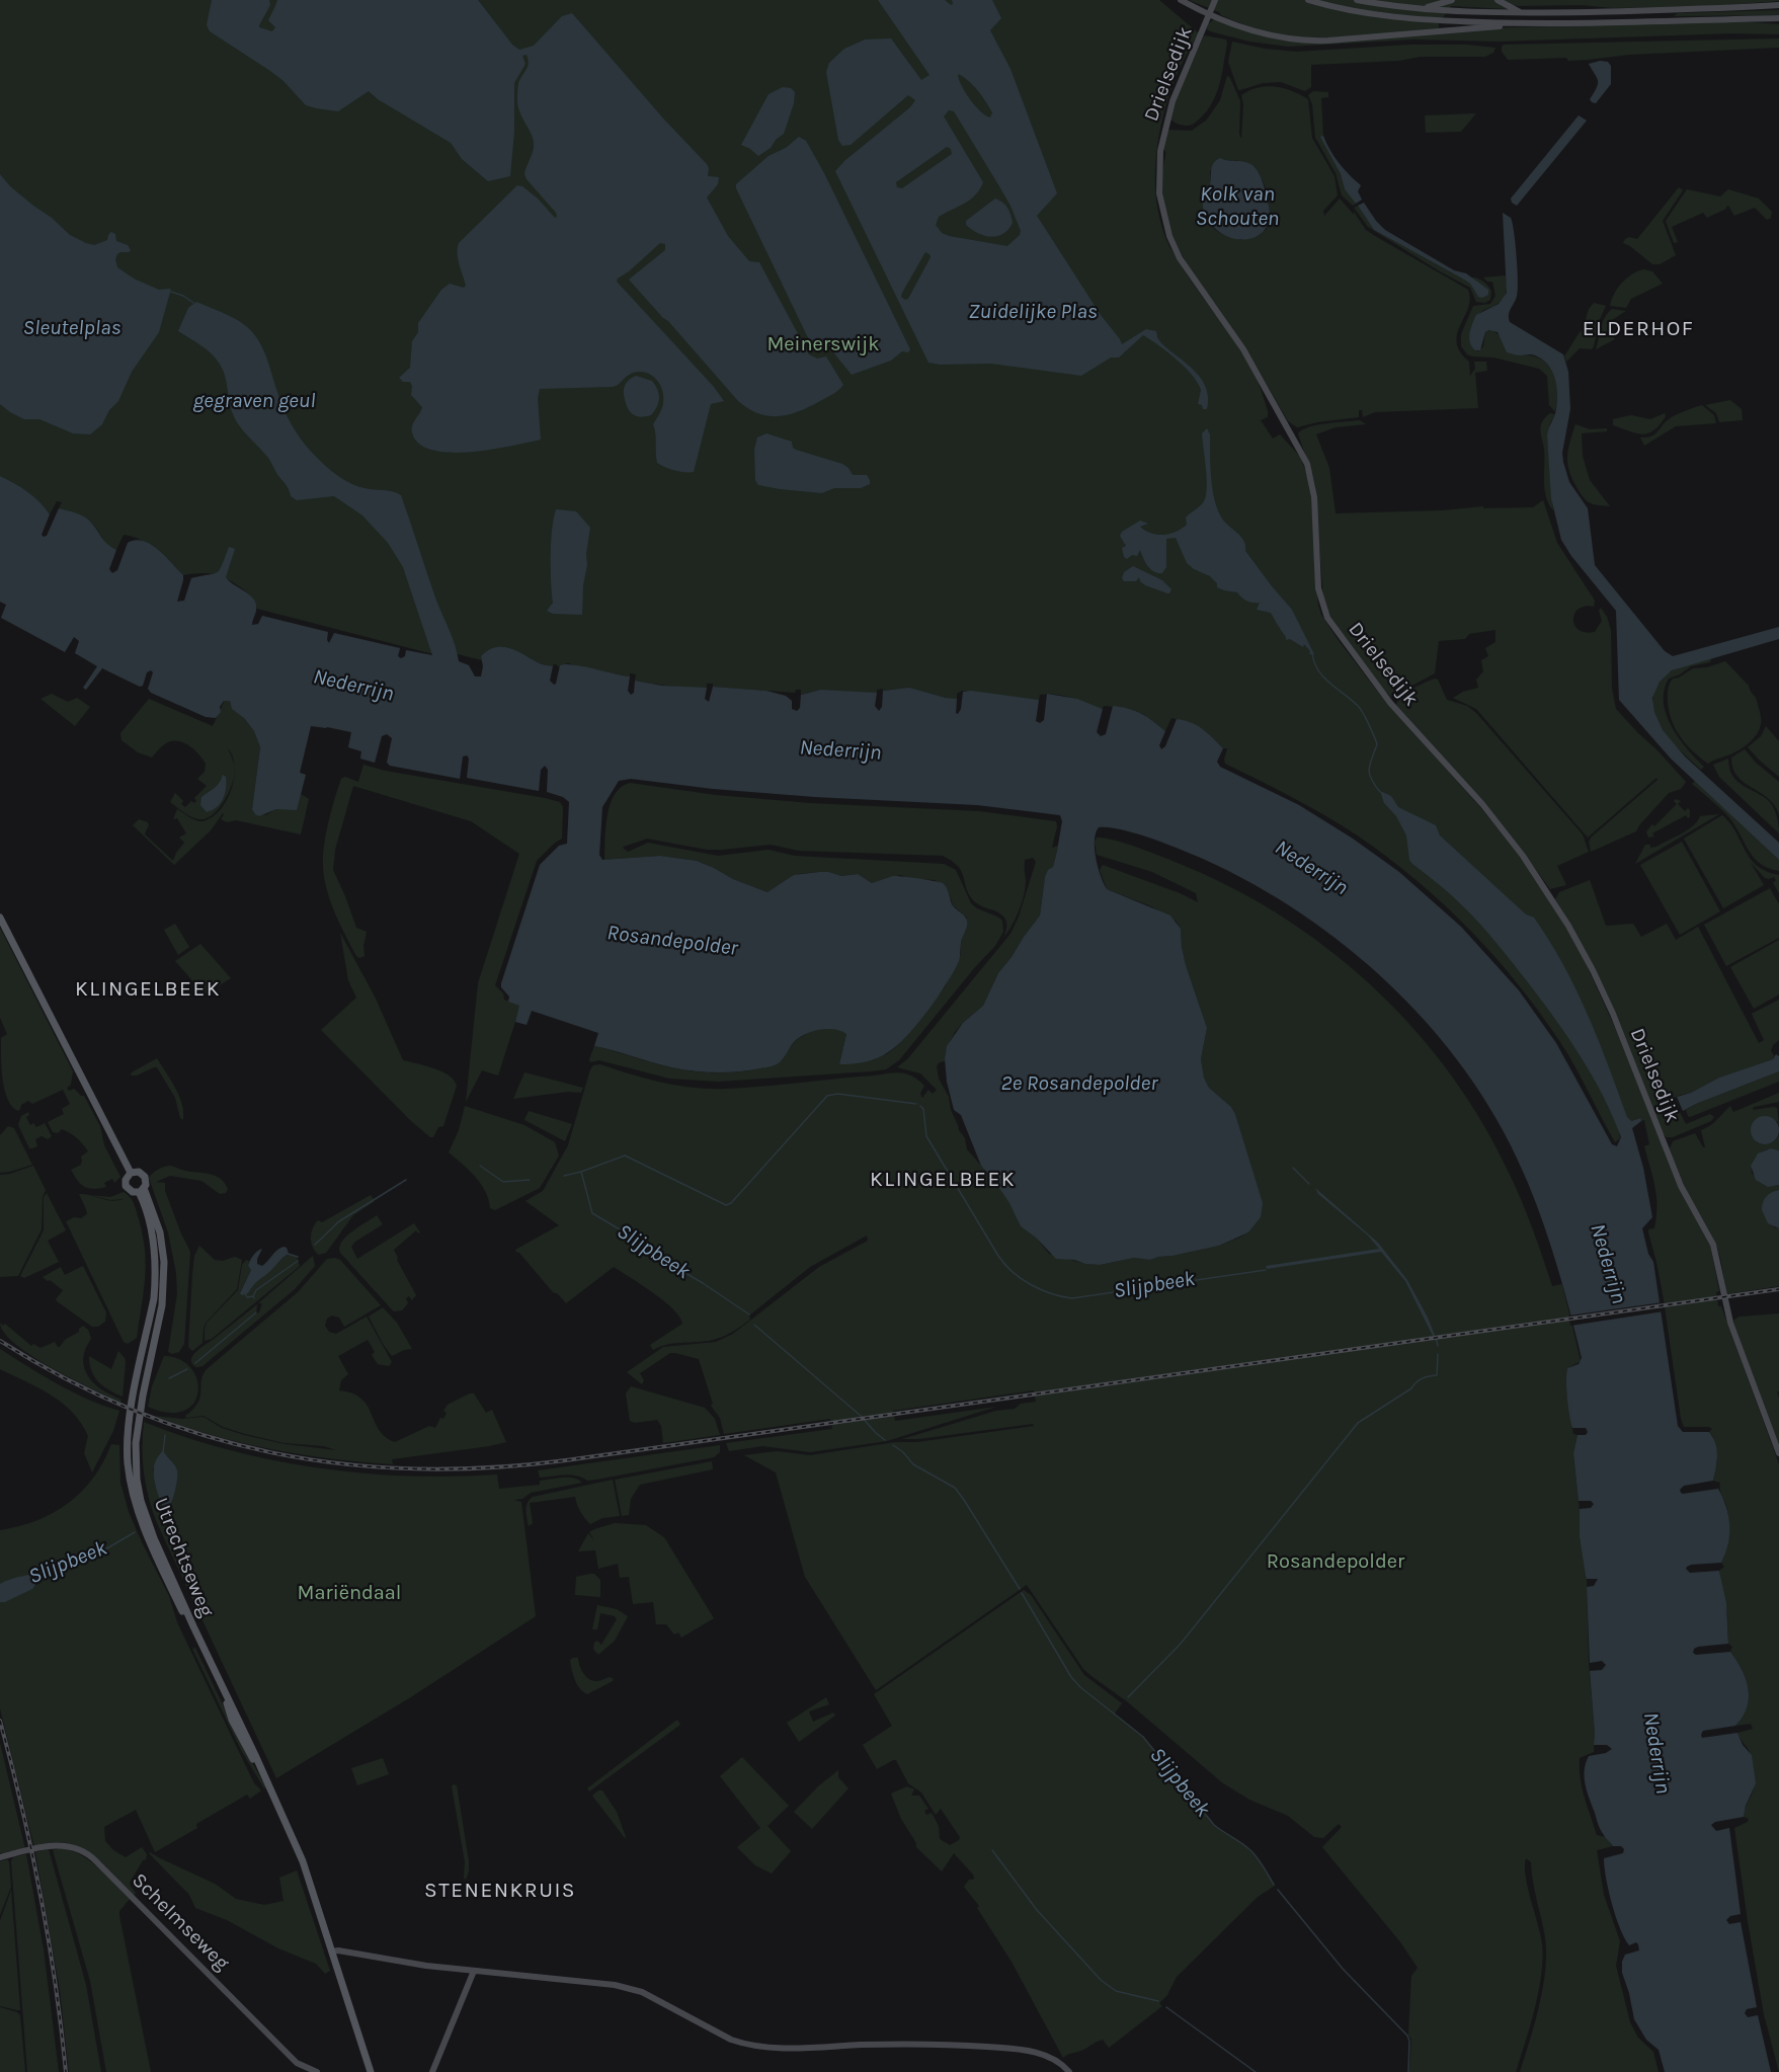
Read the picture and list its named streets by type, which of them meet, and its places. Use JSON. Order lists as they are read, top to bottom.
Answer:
{
  "streets": {
    "main road": ["Utrechtseweg"],
    "street": ["Drielsedijk", "Schelmseweg"]
  },
  "districts": [
    "ELDERHOF",
    "KLINGELBEEK",
    "KLINGELBEEK",
    "STENENKRUIS"
  ],
  "water": [
    "Kolk van Schouten",
    "Zuidelijke Plas",
    "Sleutelplas",
    "gegraven geul",
    "Nederrijn",
    "Rosandepolder",
    "2e Rosandepolder",
    "Slijpbeek"
  ],
  "parks": ["Meinerswijk", "Rosandepolder", "Mariëndaal"]
}
